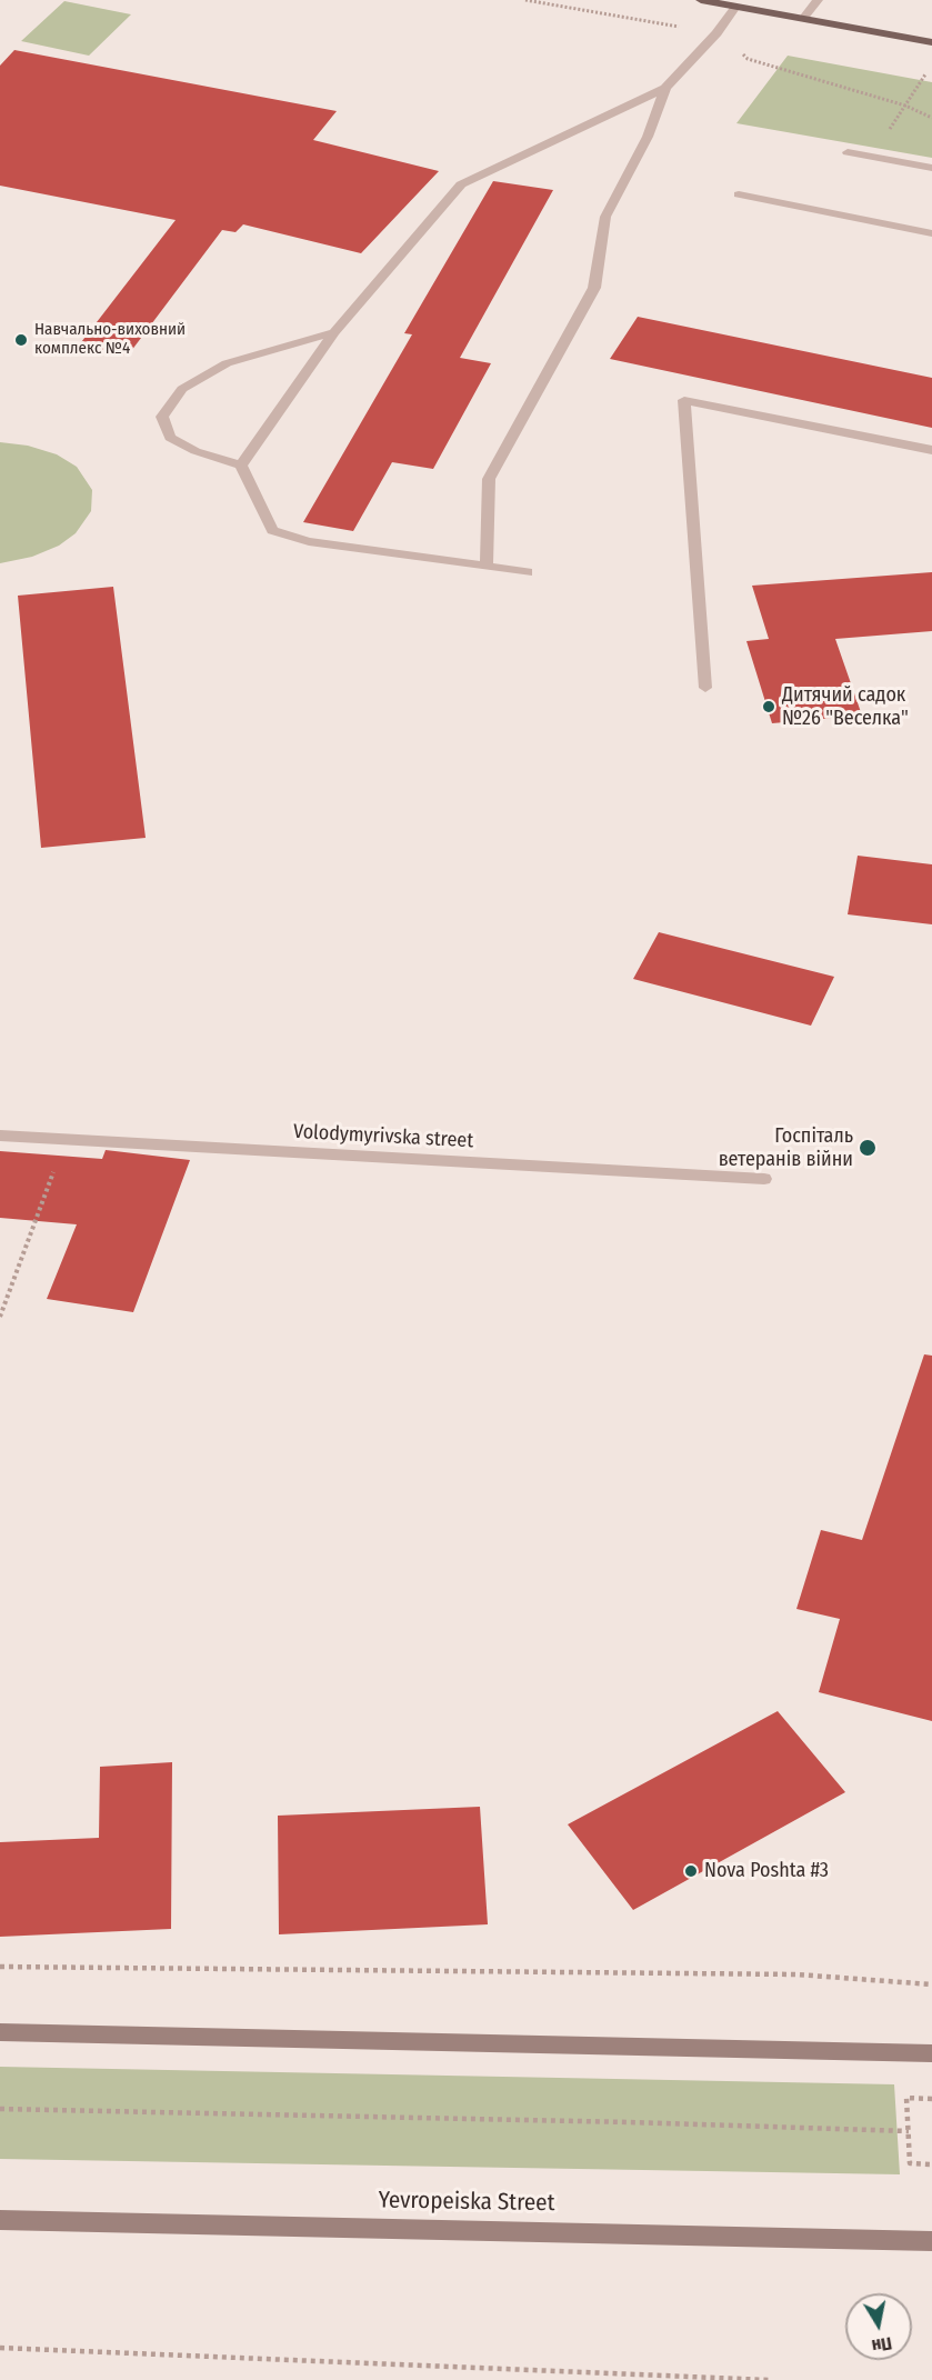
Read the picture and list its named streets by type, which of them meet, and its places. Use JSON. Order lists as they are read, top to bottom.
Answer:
{
  "streets": {
    "street": ["Volodymyrivska street", "Yevropeiska Street"]
  },
  "places": [
    "Навчально-виховний комплекс №4",
    "Дитячий садок №26 \"Веселка\"",
    "Госпіталь ветеранів війни",
    "Nova Poshta #3"
  ],
  "north": "bottom"
}
